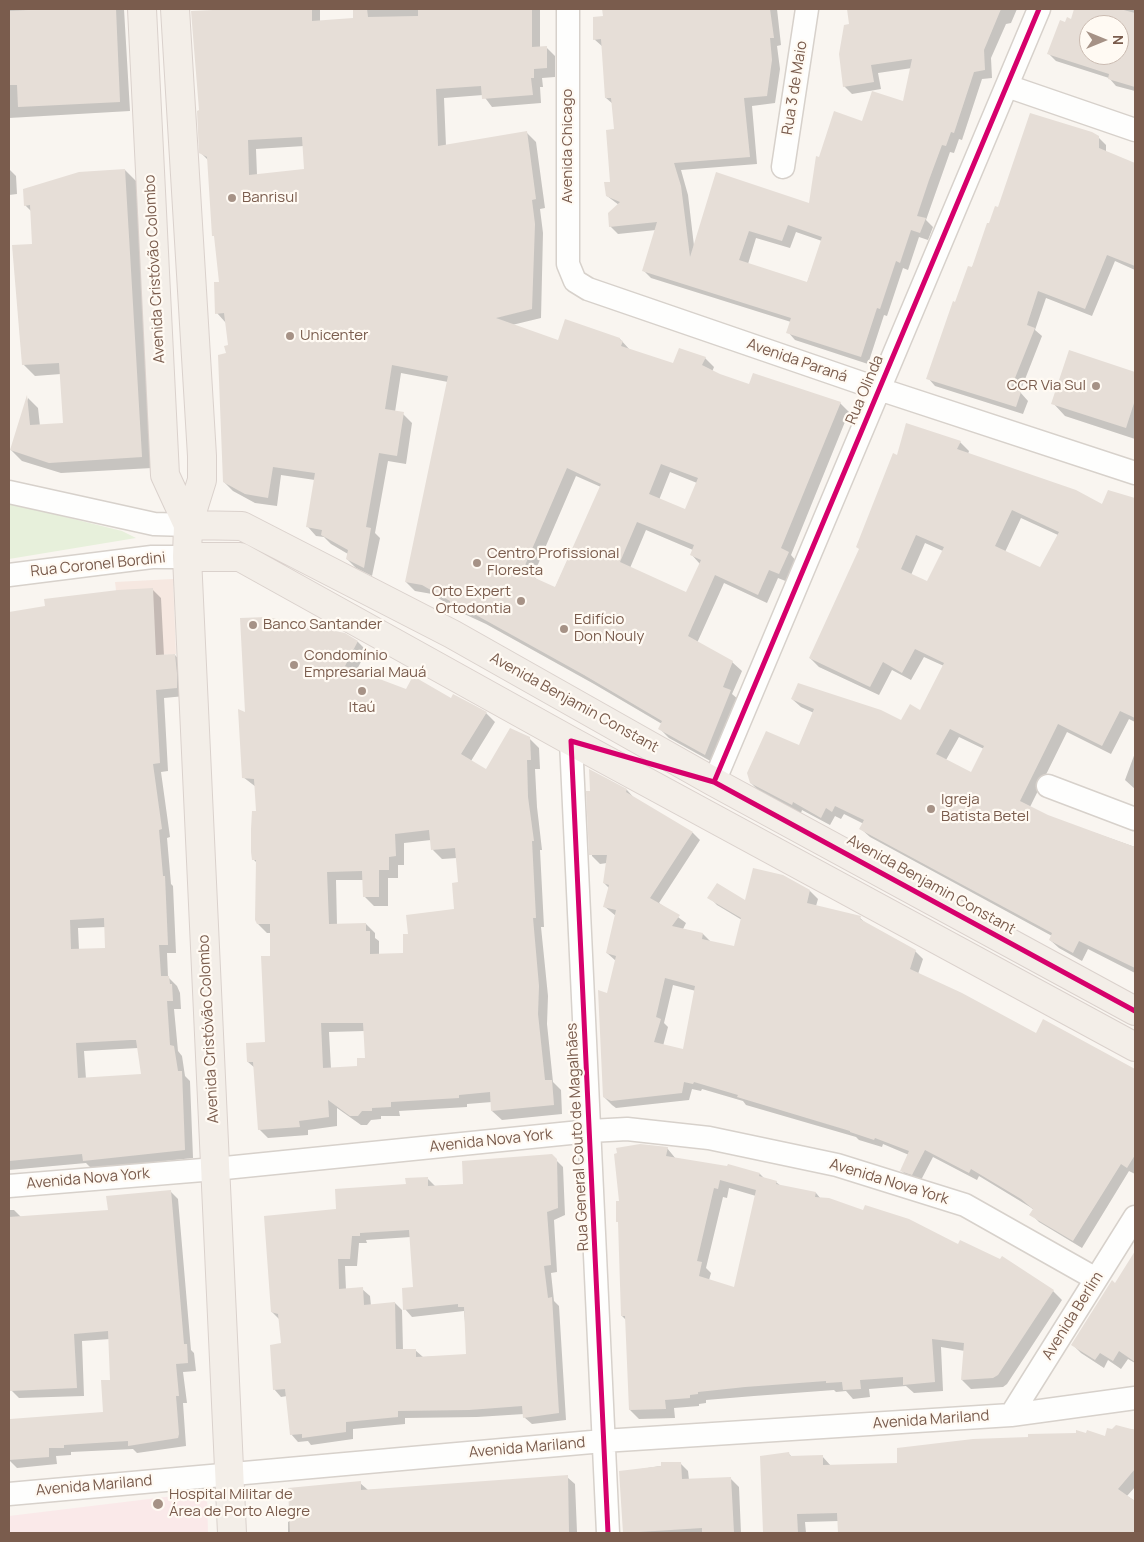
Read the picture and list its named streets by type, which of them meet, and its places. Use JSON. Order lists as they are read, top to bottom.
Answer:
{
  "streets": {
    "main road": ["Avenida Cristóvão Colombo", "Avenida Benjamin Constant"],
    "street": [
      "Rua 3 de Maio",
      "Avenida Chicago",
      "Avenida Paraná",
      "Rua Olinda",
      "Rua Coronel Bordini",
      "Rua General Couto de Magalhães",
      "Avenida Nova York",
      "Avenida Berlim",
      "Avenida Mariland"
    ]
  },
  "crossings": [
    ["Avenida Chicago", "Avenida Paraná"],
    ["Avenida Cristóvão Colombo", "Rua Coronel Bordini"],
    ["Avenida Cristóvão Colombo", "Avenida Benjamin Constant"],
    ["Avenida Cristóvão Colombo", "Avenida Nova York"],
    ["Avenida Cristóvão Colombo", "Avenida Mariland"],
    ["Avenida Paraná", "Rua Olinda"],
    ["Rua Olinda", "Avenida Benjamin Constant"],
    ["Rua General Couto de Magalhães", "Avenida Nova York"],
    ["Rua General Couto de Magalhães", "Avenida Mariland"],
    ["Avenida Nova York", "Avenida Berlim"],
    ["Avenida Berlim", "Avenida Mariland"]
  ],
  "places": [
    "Banrisul",
    "Unicenter",
    "CCR Via Sul",
    "Centro Profissional Floresta",
    "Orto Expert Ortodontia",
    "Banco Santander",
    "Edifício Don Nouly",
    "Condomínio Empresarial Mauá",
    "Itaú",
    "Igreja Batista Betel",
    "Hospital Militar de Área de Porto Alegre"
  ],
  "north": "right"
}
